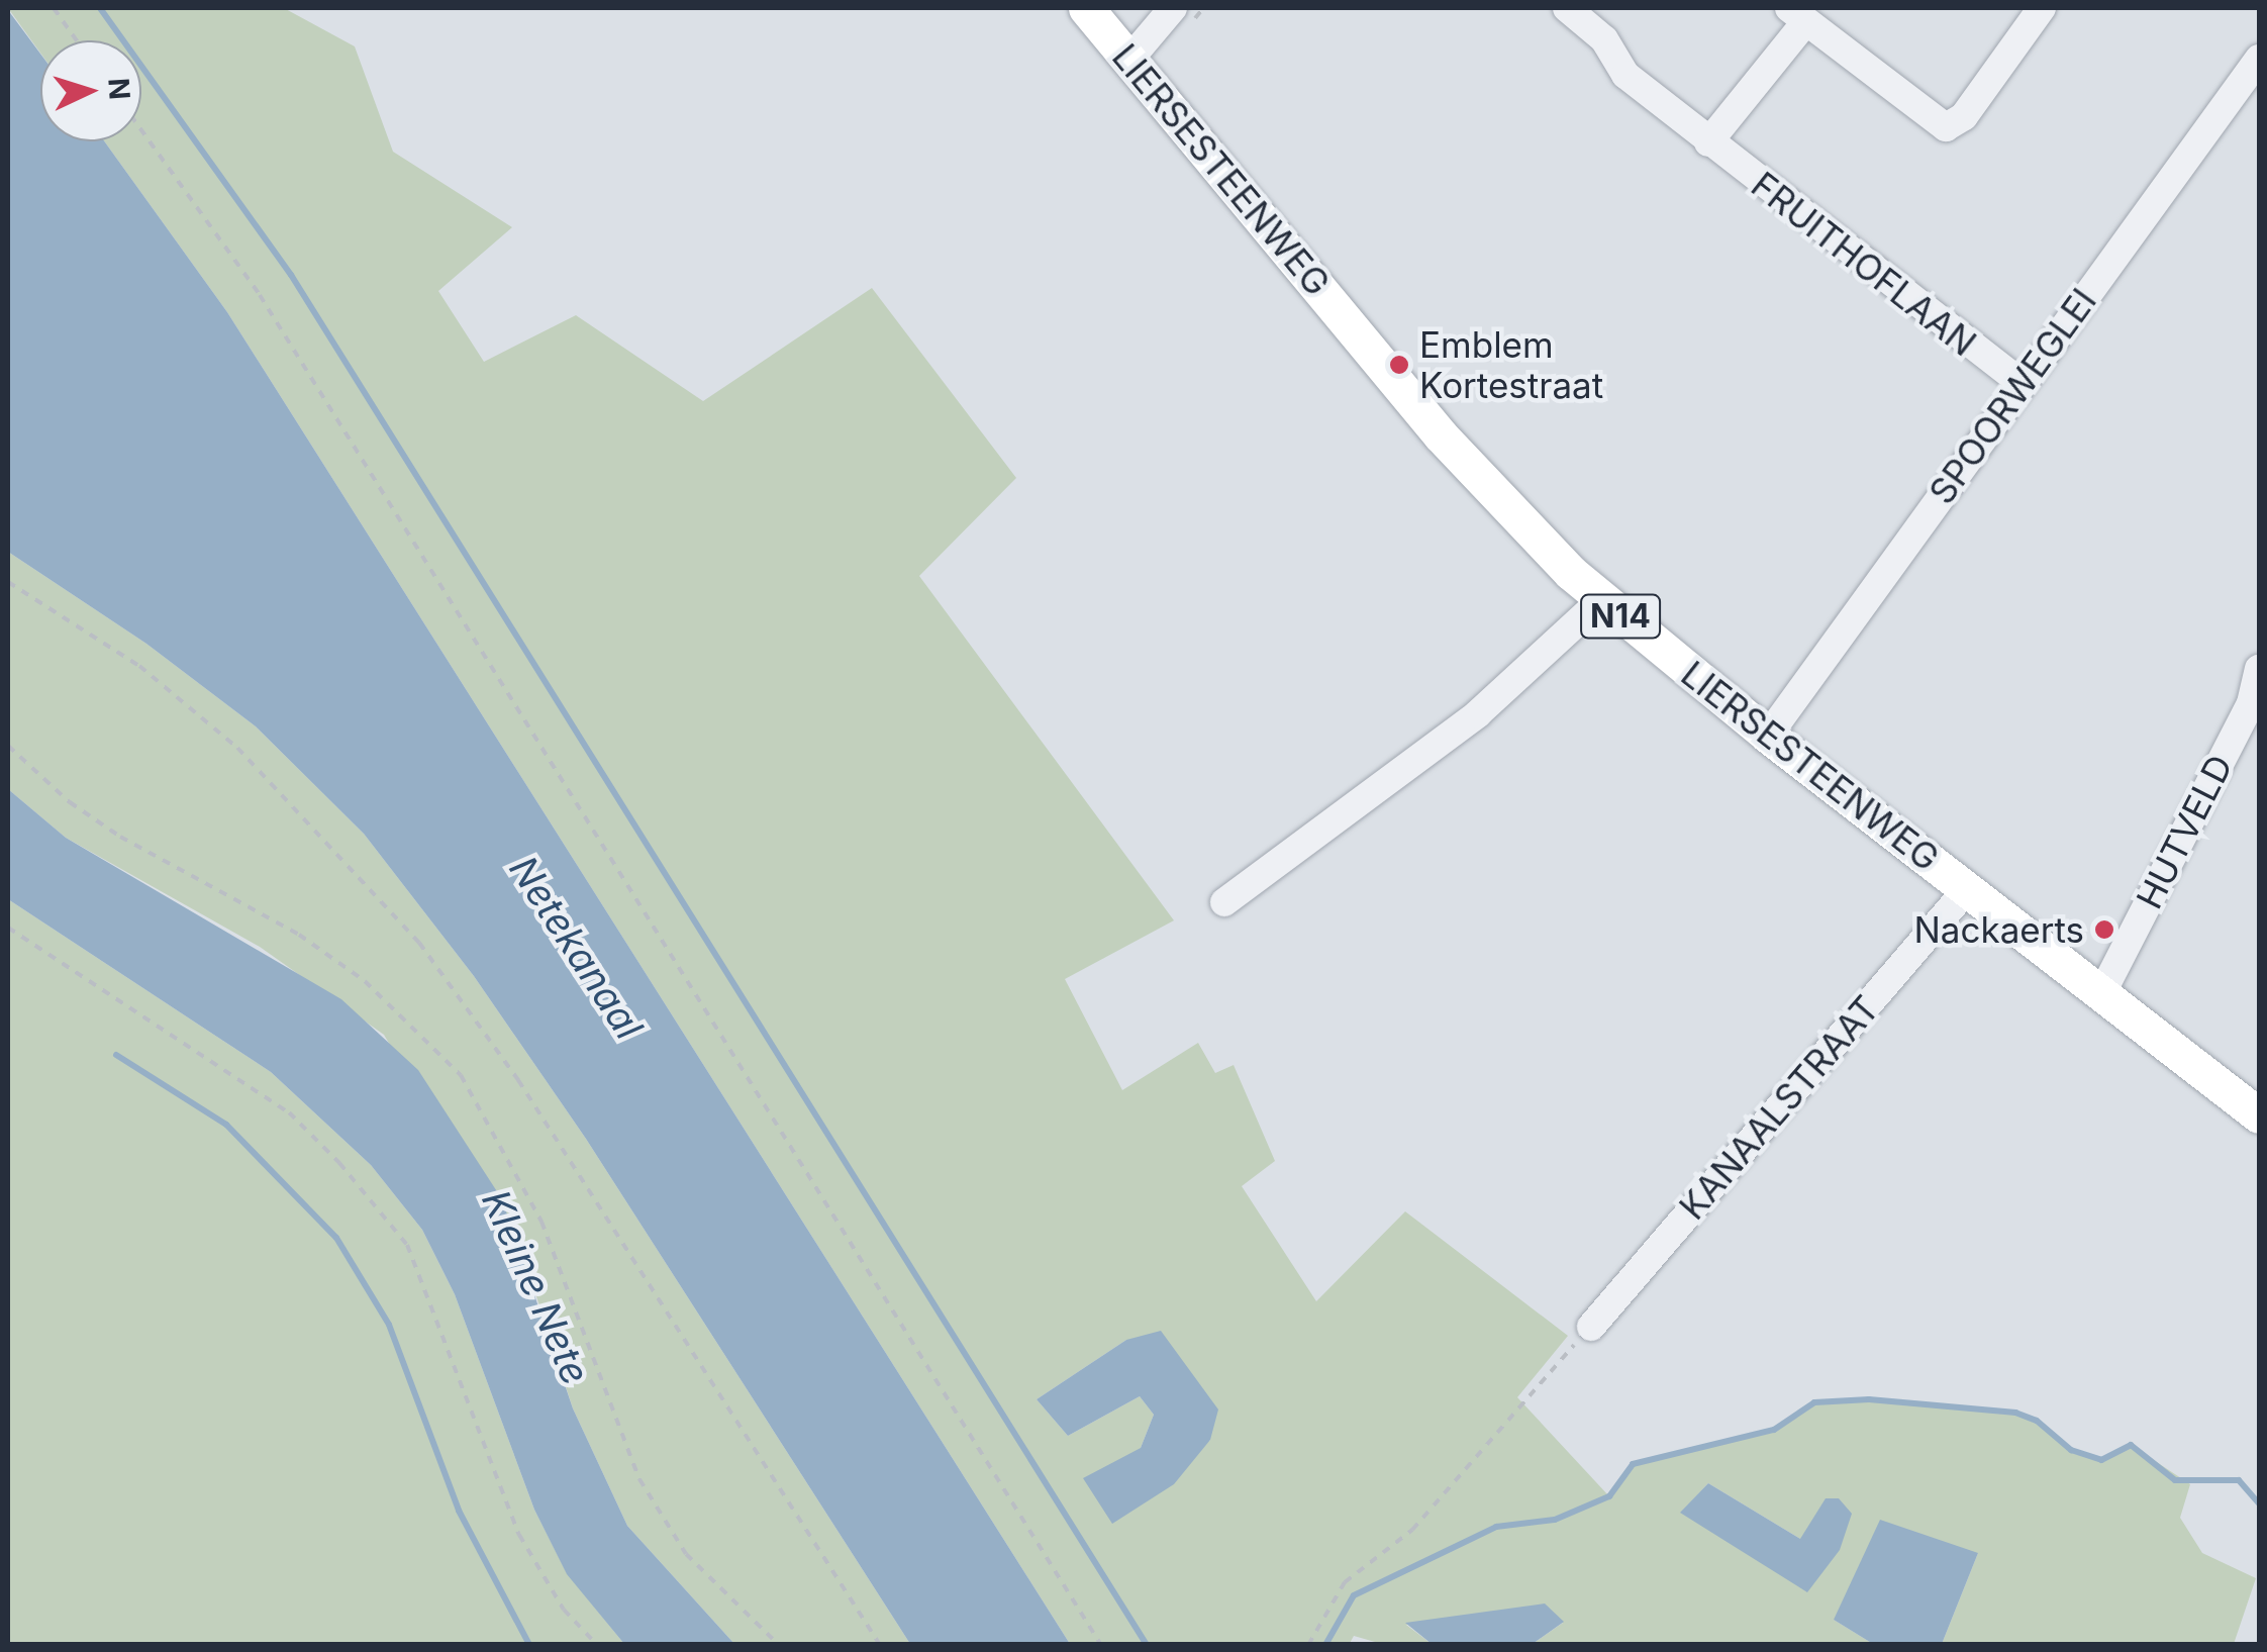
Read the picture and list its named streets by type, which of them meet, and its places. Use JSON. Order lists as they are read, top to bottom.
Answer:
{
  "streets": {
    "main road": ["LIERSESTEENWEG", "N14"],
    "street": [
      "FRUITHOFLAAN",
      "SPOORWEGLEI",
      "HUTVELD",
      "KANAALSTRAAT"
    ]
  },
  "crossings": [
    ["LIERSESTEENWEG", "SPOORWEGLEI"],
    ["LIERSESTEENWEG", "HUTVELD"],
    ["LIERSESTEENWEG", "KANAALSTRAAT"],
    ["FRUITHOFLAAN", "SPOORWEGLEI"]
  ],
  "water": ["Netekanaal", "Kleine Nete"],
  "places": ["Emblem Kortestraat", "Nackaerts"],
  "north": "right"
}
